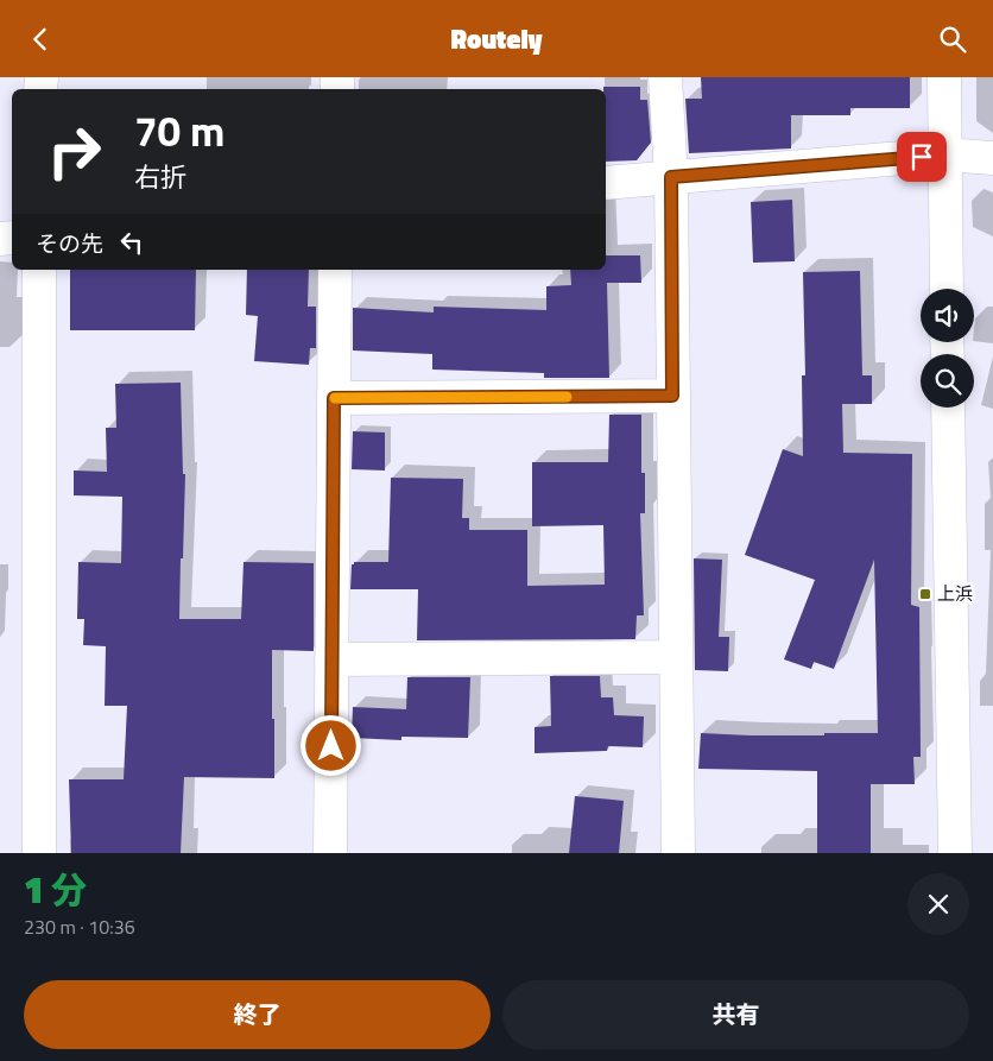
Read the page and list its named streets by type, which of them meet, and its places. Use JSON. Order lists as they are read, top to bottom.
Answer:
{
  "places": {
    "transit": ["上浜"]
  },
  "page": {
    "header": "Routely",
    "turn": ["70 m", "右折"],
    "then": "その先",
    "heading": ["1 分", "230 m · 10:36"],
    "buttons": ["終了", "共有"]
  }
}
